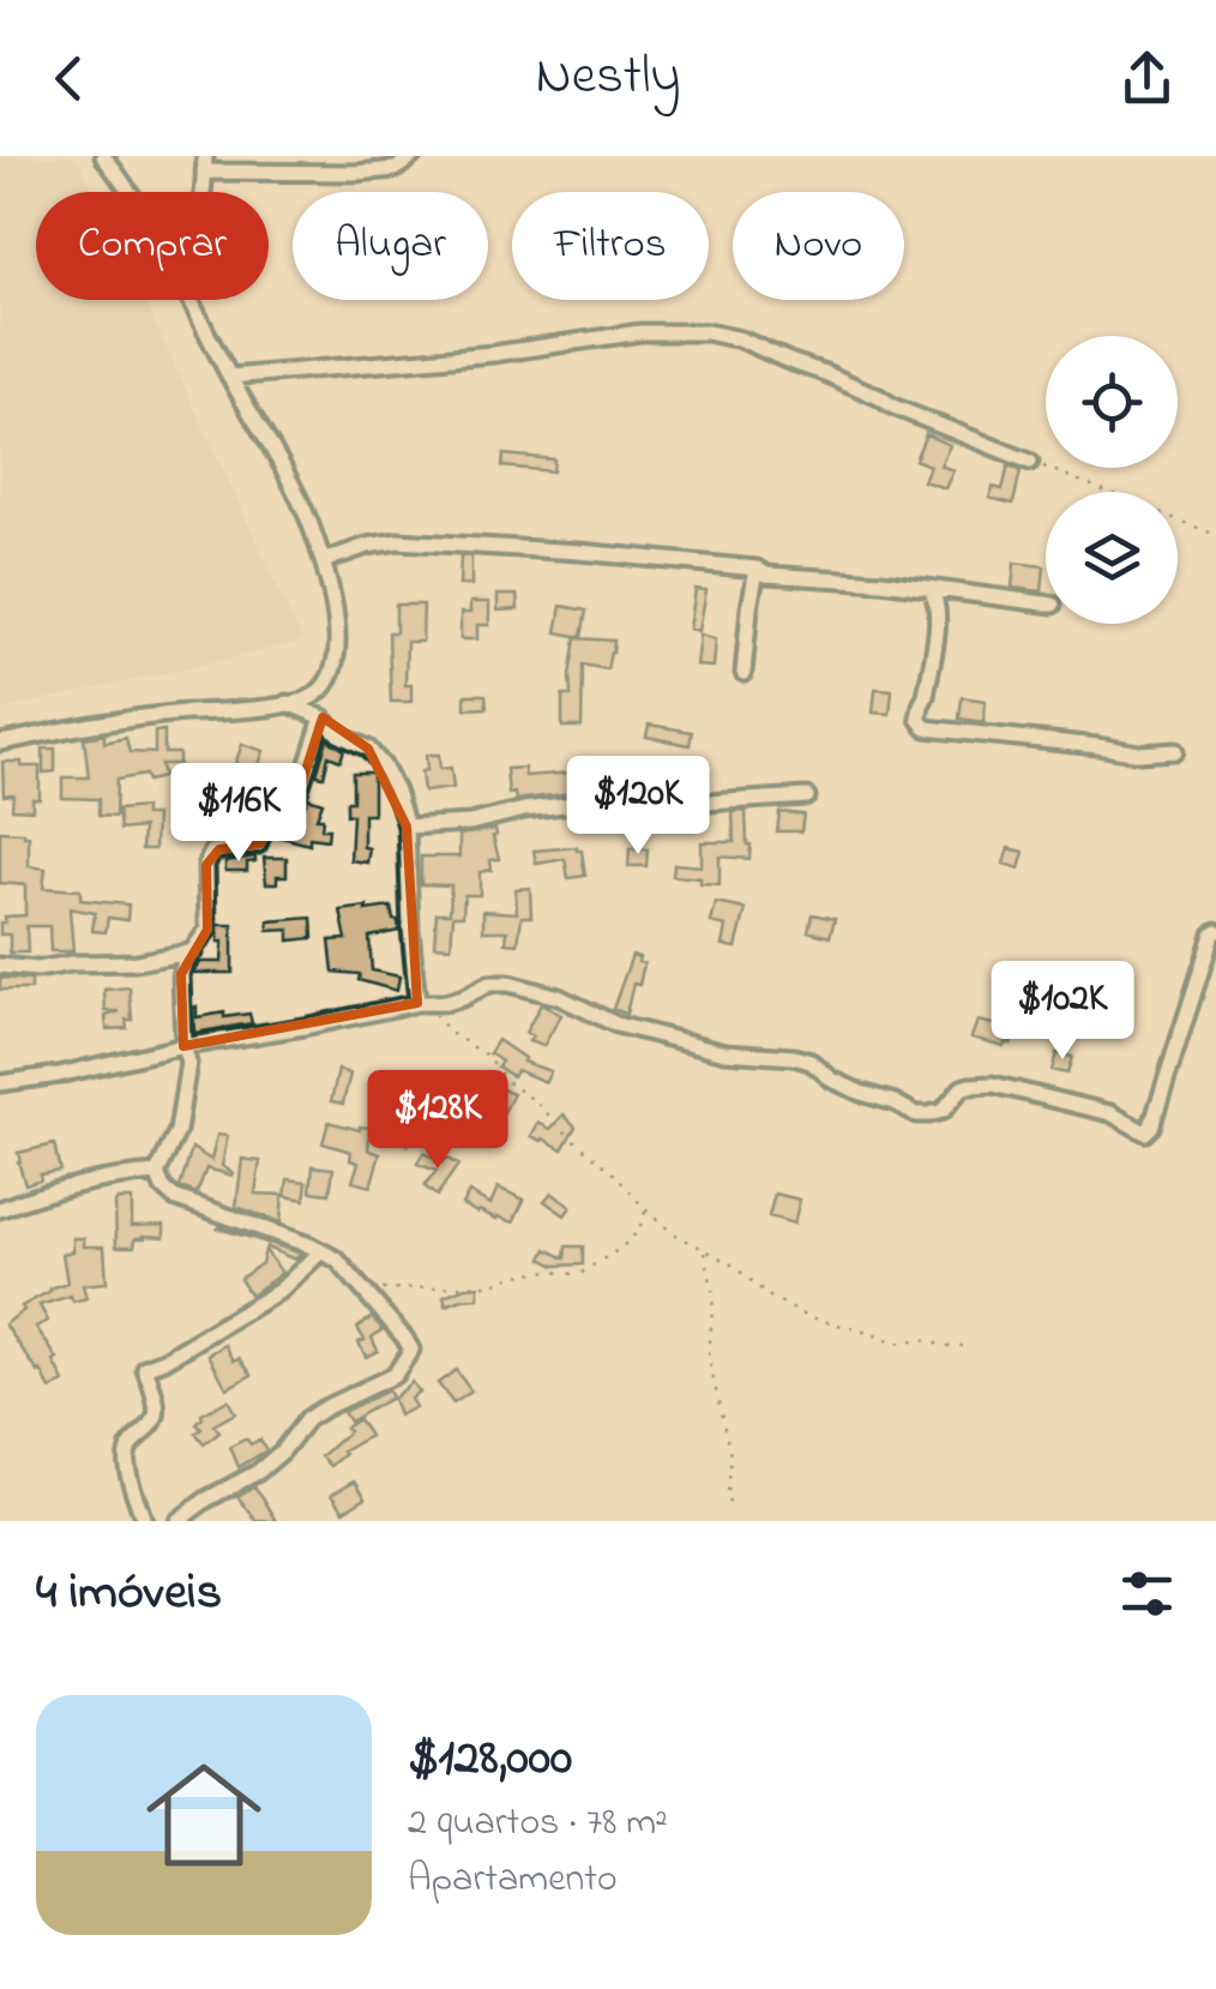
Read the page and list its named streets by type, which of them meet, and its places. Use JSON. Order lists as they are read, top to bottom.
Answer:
{
  "page": {
    "header": "Nestly",
    "chip": [
      "Comprar",
      "Alugar",
      "Filtros",
      "Novo"
    ],
    "price": [
      "$120K",
      "$116K",
      "$102K",
      "$128K"
    ],
    "heading": "4 imóveis",
    "list": [
      {
        "name": "$128,000",
        "note": "2 quartos · 78 m² · Apartamento"
      }
    ]
  }
}
